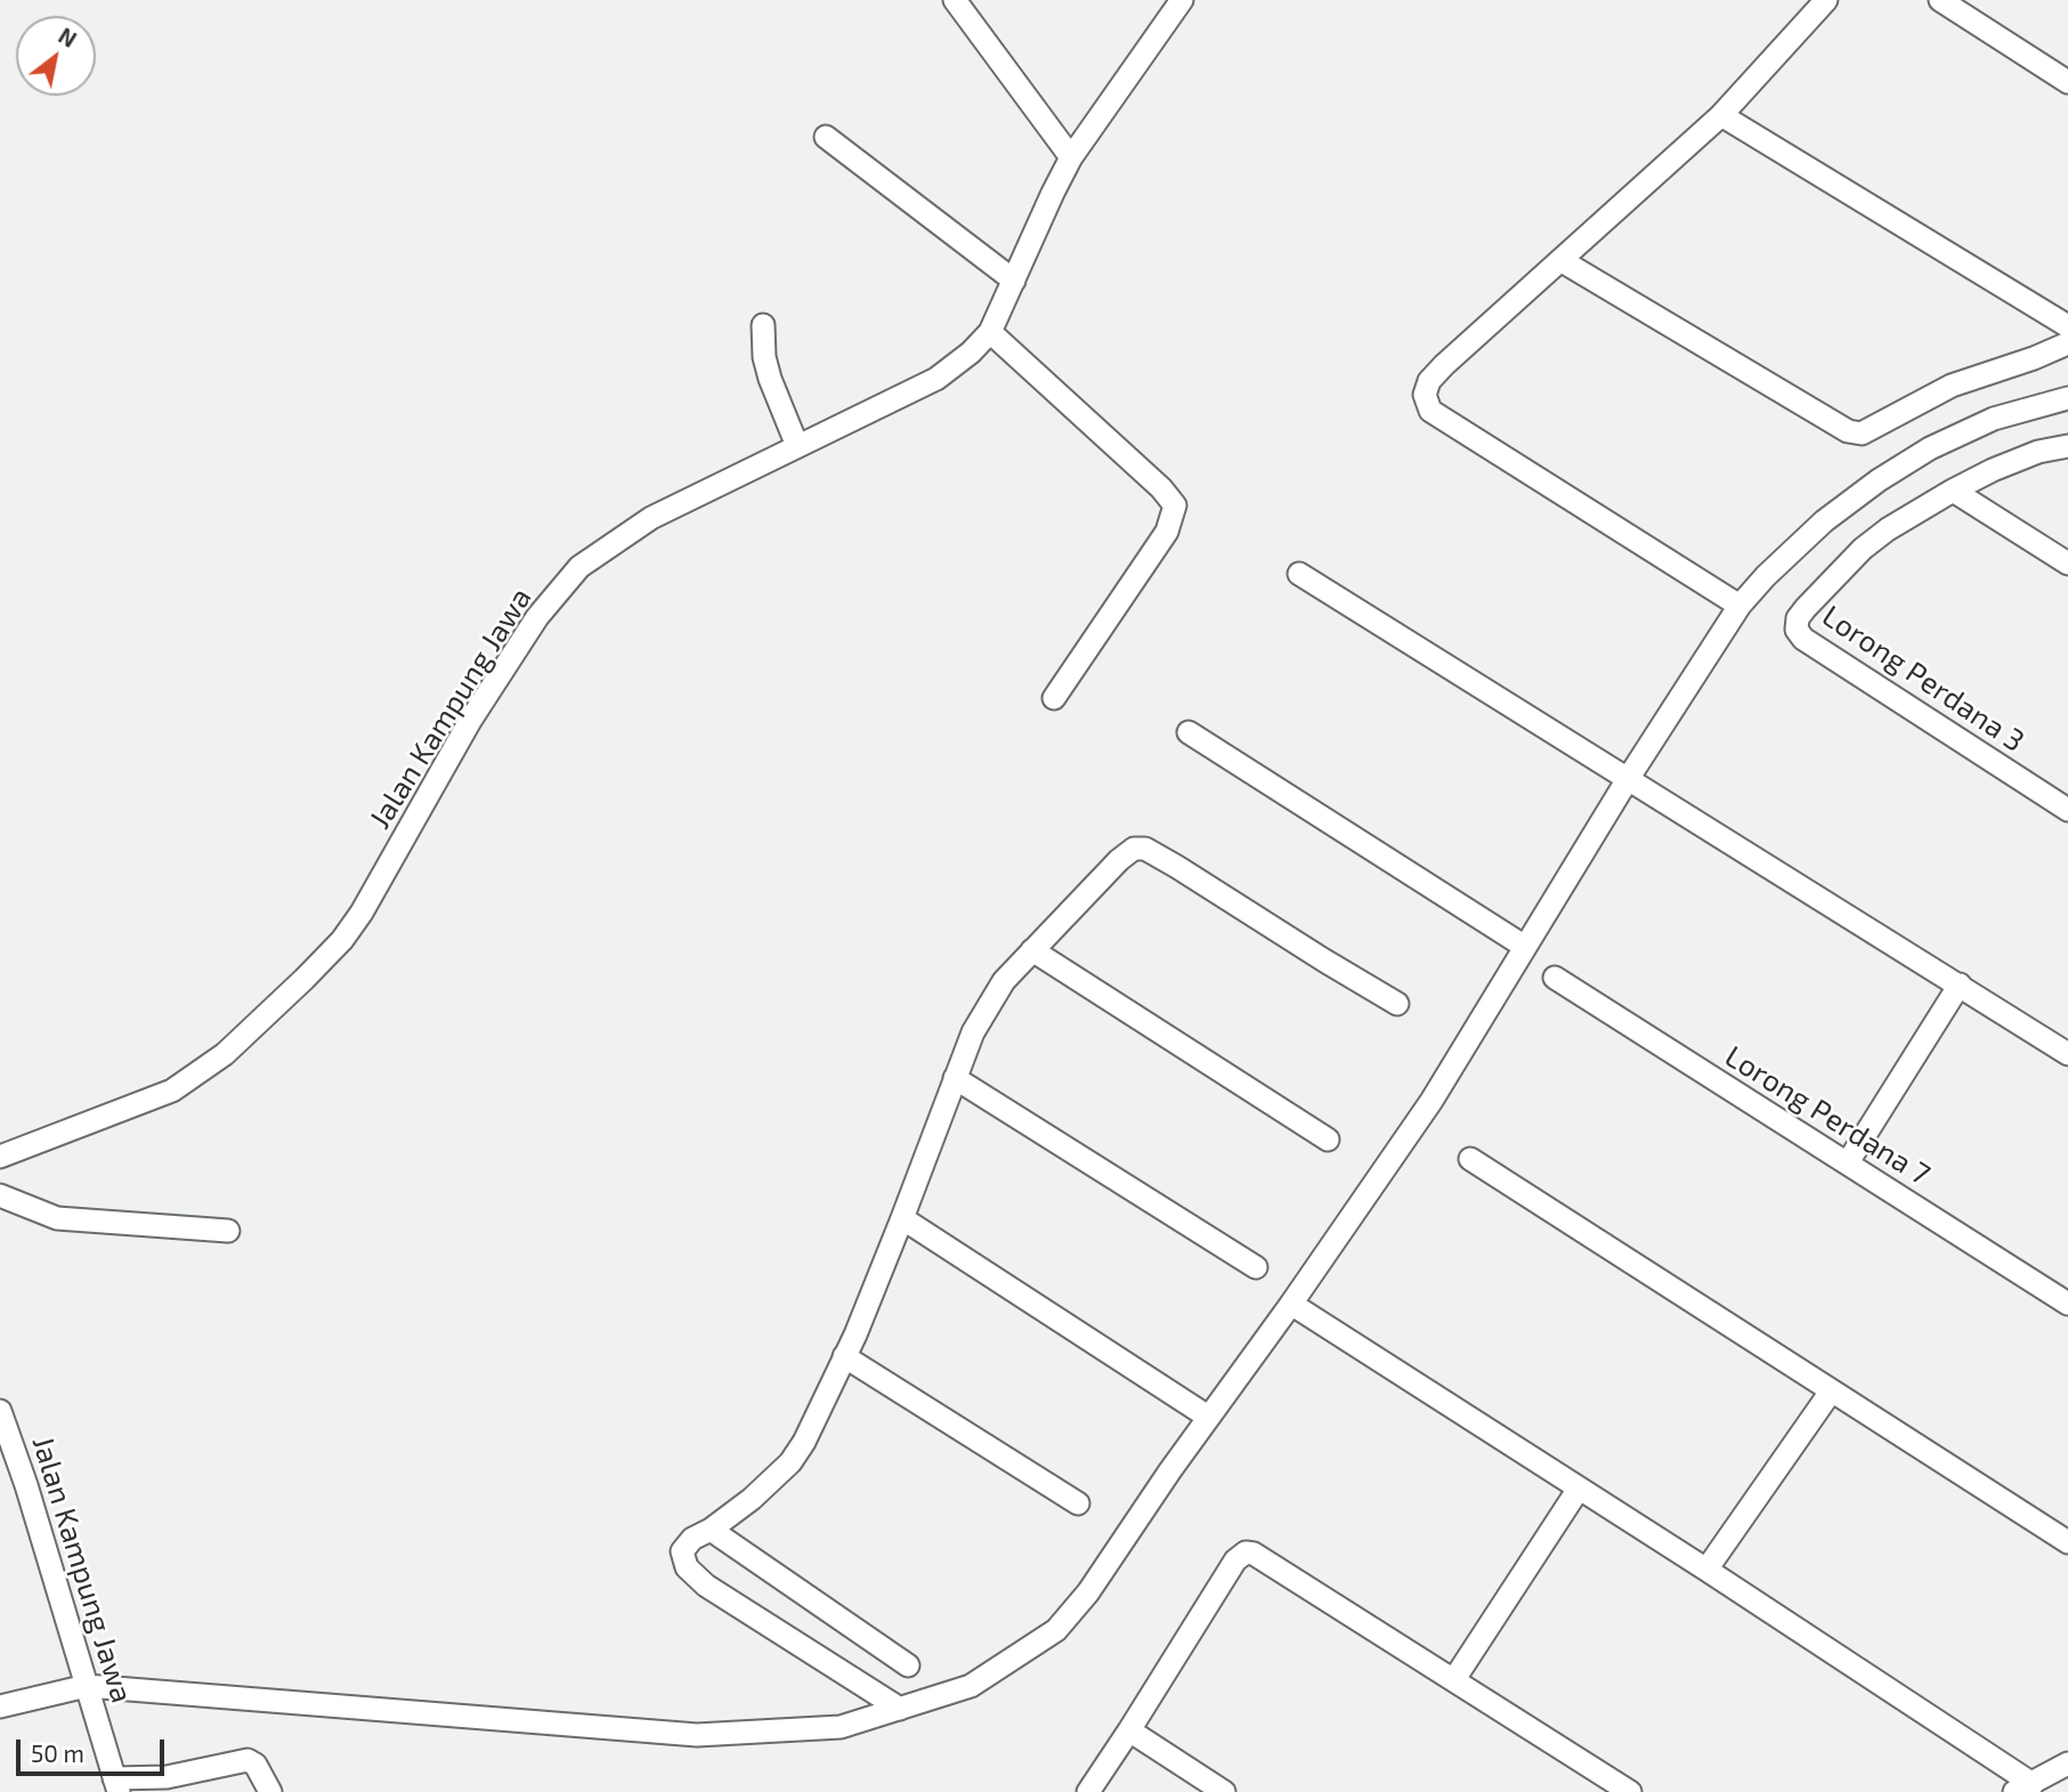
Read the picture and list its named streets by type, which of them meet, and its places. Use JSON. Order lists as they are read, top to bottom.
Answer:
{
  "streets": {
    "street": ["Lorong Perdana 3", "Jalan Kampung Jawa", "Lorong Perdana 7"]
  },
  "scale_bar": "50 m",
  "north": "top right"
}
